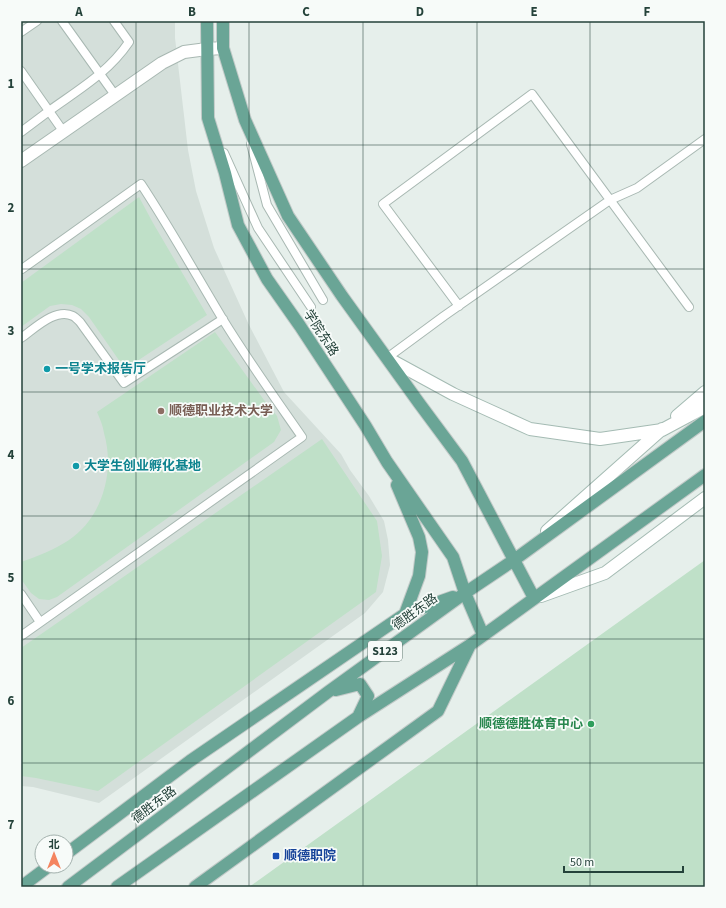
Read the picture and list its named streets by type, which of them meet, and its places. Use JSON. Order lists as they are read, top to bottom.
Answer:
{
  "streets": {
    "main road": ["学院东路", "德胜东路", "S123"]
  },
  "crossings": [
    ["学院东路", "德胜东路"]
  ],
  "places": {
    "other": [
      "一号学术报告厅",
      "顺德职业技术大学",
      "大学生创业孵化基地",
      "顺德德胜体育中心"
    ],
    "transit": ["顺德职院"]
  },
  "scale_bar": "50 m",
  "north": "top",
  "grid": {
    "columns": [
      "A",
      "B",
      "C",
      "D",
      "E",
      "F"
    ],
    "rows": [
      "1",
      "2",
      "3",
      "4",
      "5",
      "6",
      "7"
    ]
  }
}
